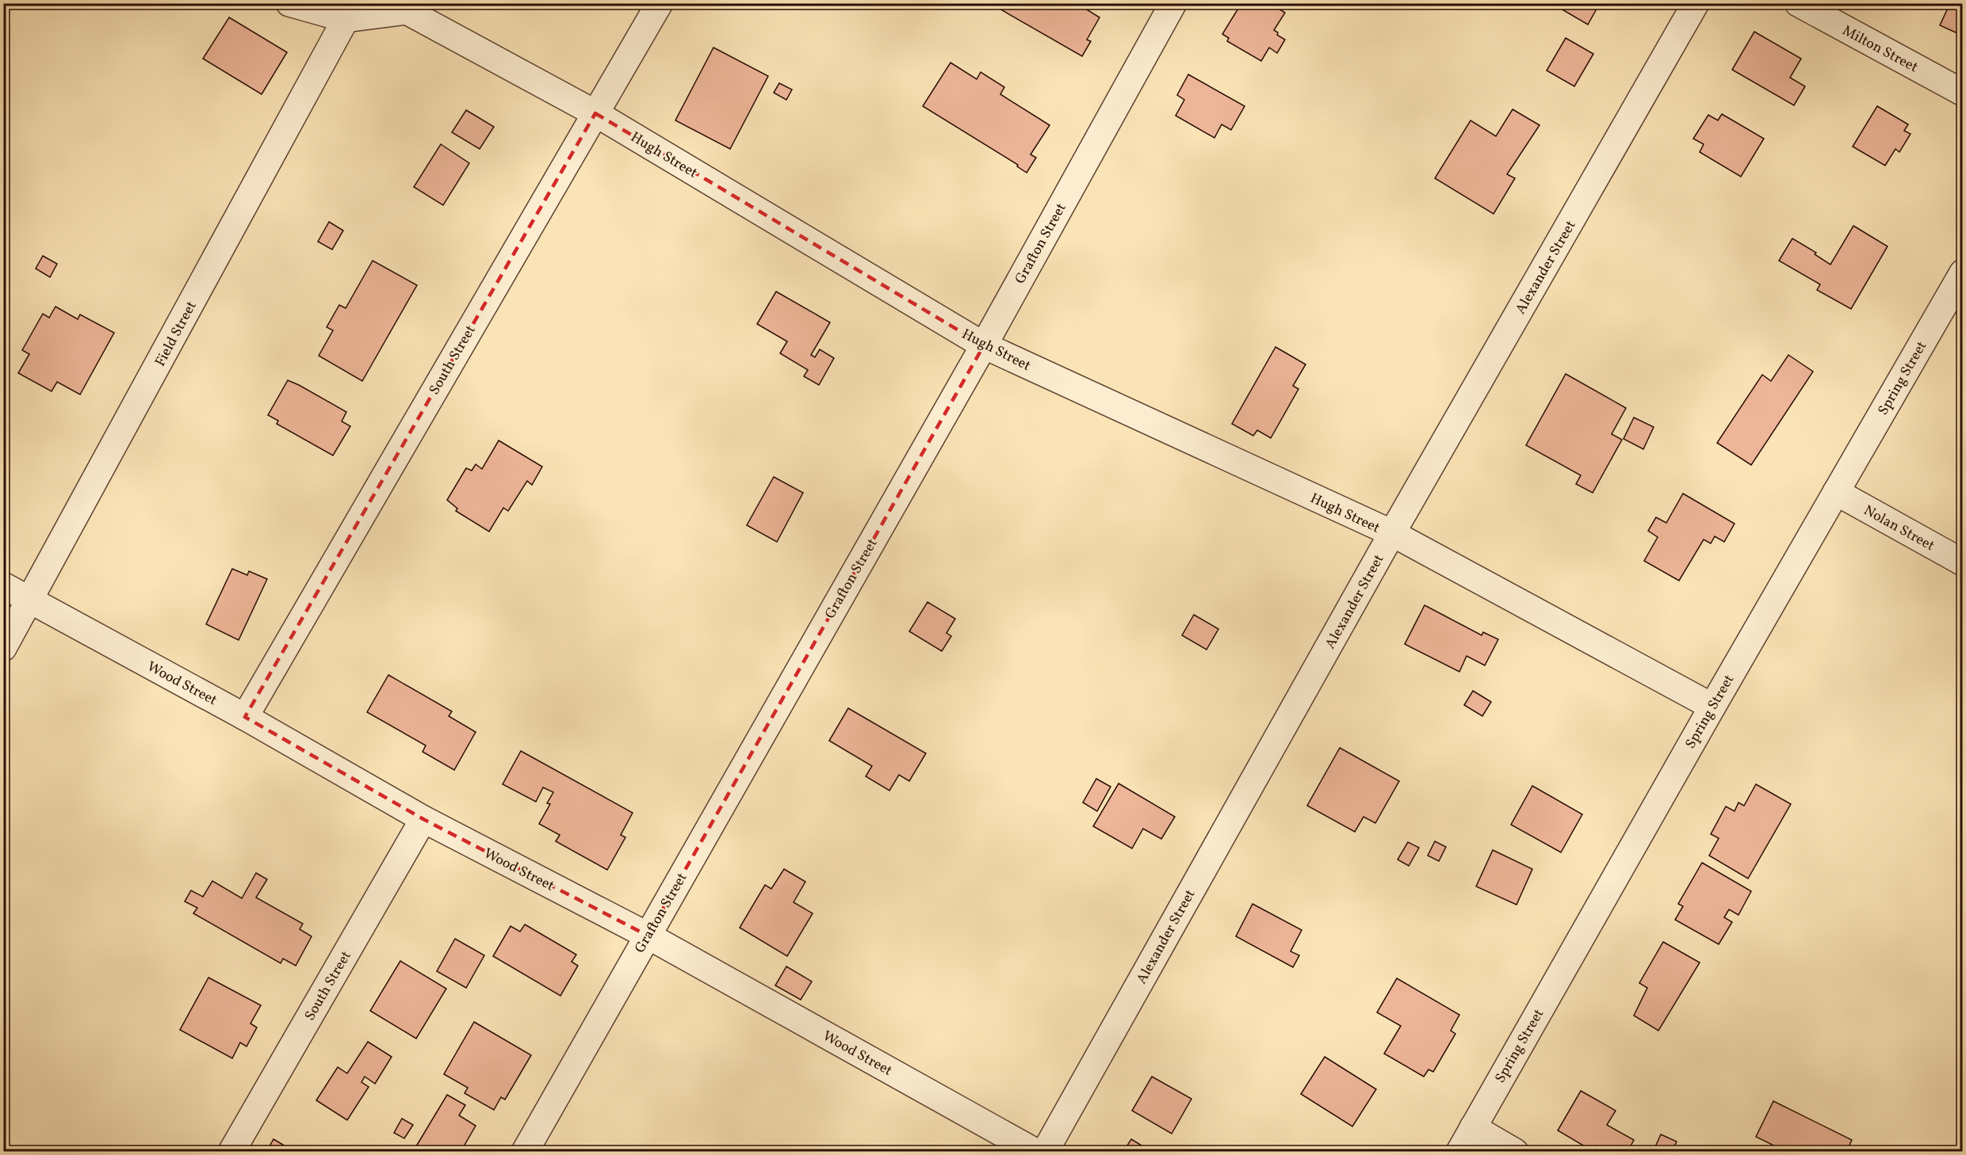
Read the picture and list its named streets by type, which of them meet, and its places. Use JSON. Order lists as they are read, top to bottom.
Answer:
{
  "streets": {
    "street": [
      "Milton Street",
      "Hugh Street",
      "Grafton Street",
      "Alexander Street",
      "Field Street",
      "South Street",
      "Spring Street",
      "Nolan Street",
      "Wood Street"
    ]
  },
  "crossings": [
    ["Hugh Street", "Grafton Street"],
    ["Hugh Street", "Alexander Street"],
    ["Hugh Street", "Field Street"],
    ["Hugh Street", "South Street"],
    ["Hugh Street", "Spring Street"],
    ["Grafton Street", "Wood Street"],
    ["Field Street", "Wood Street"],
    ["South Street", "Wood Street"],
    ["Spring Street", "Nolan Street"]
  ]
}
